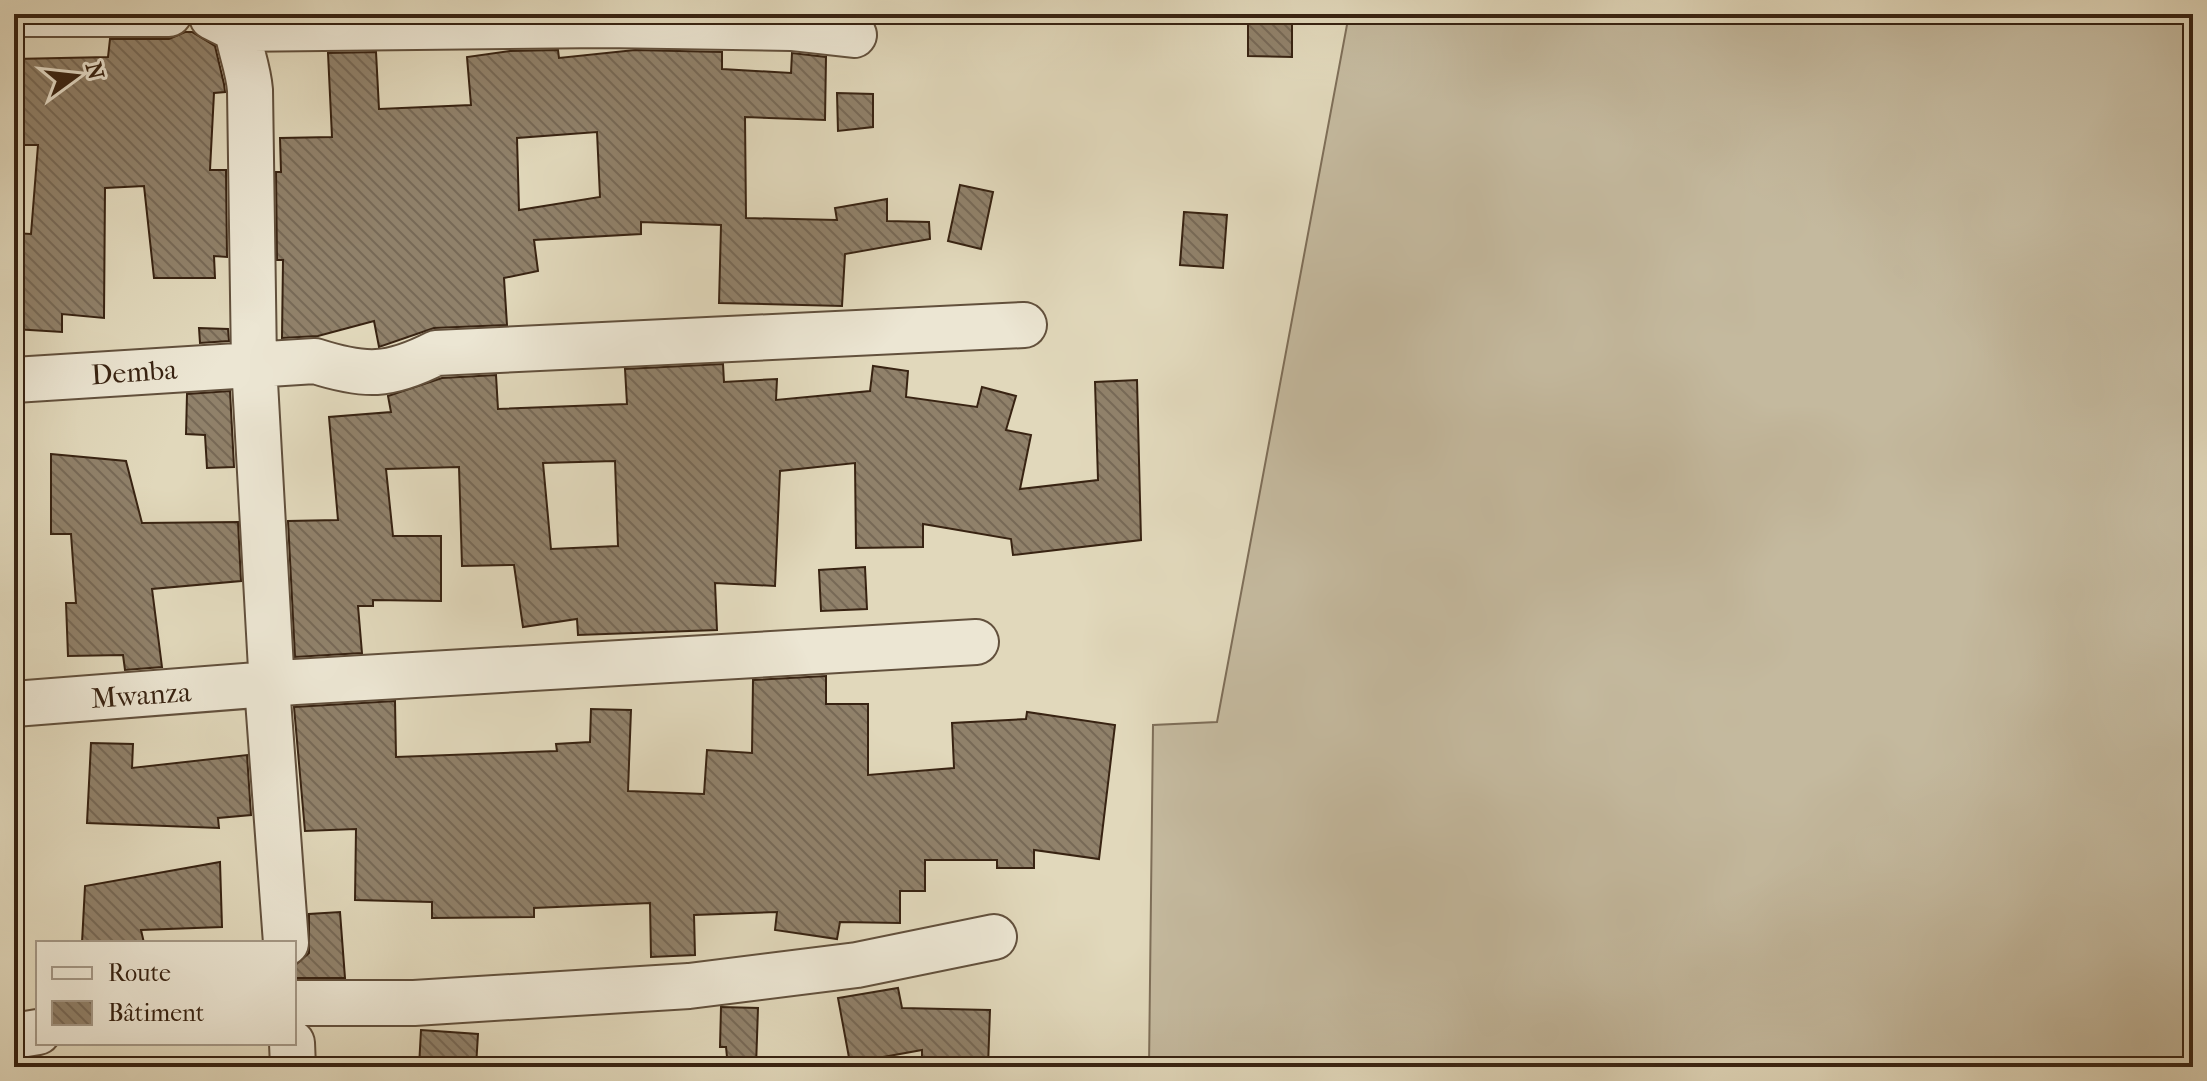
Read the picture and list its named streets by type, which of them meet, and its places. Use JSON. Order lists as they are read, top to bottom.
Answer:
{
  "streets": {
    "street": ["Demba", "Mwanza"]
  },
  "legend": ["Route", "Bâtiment"],
  "north": "right"
}
